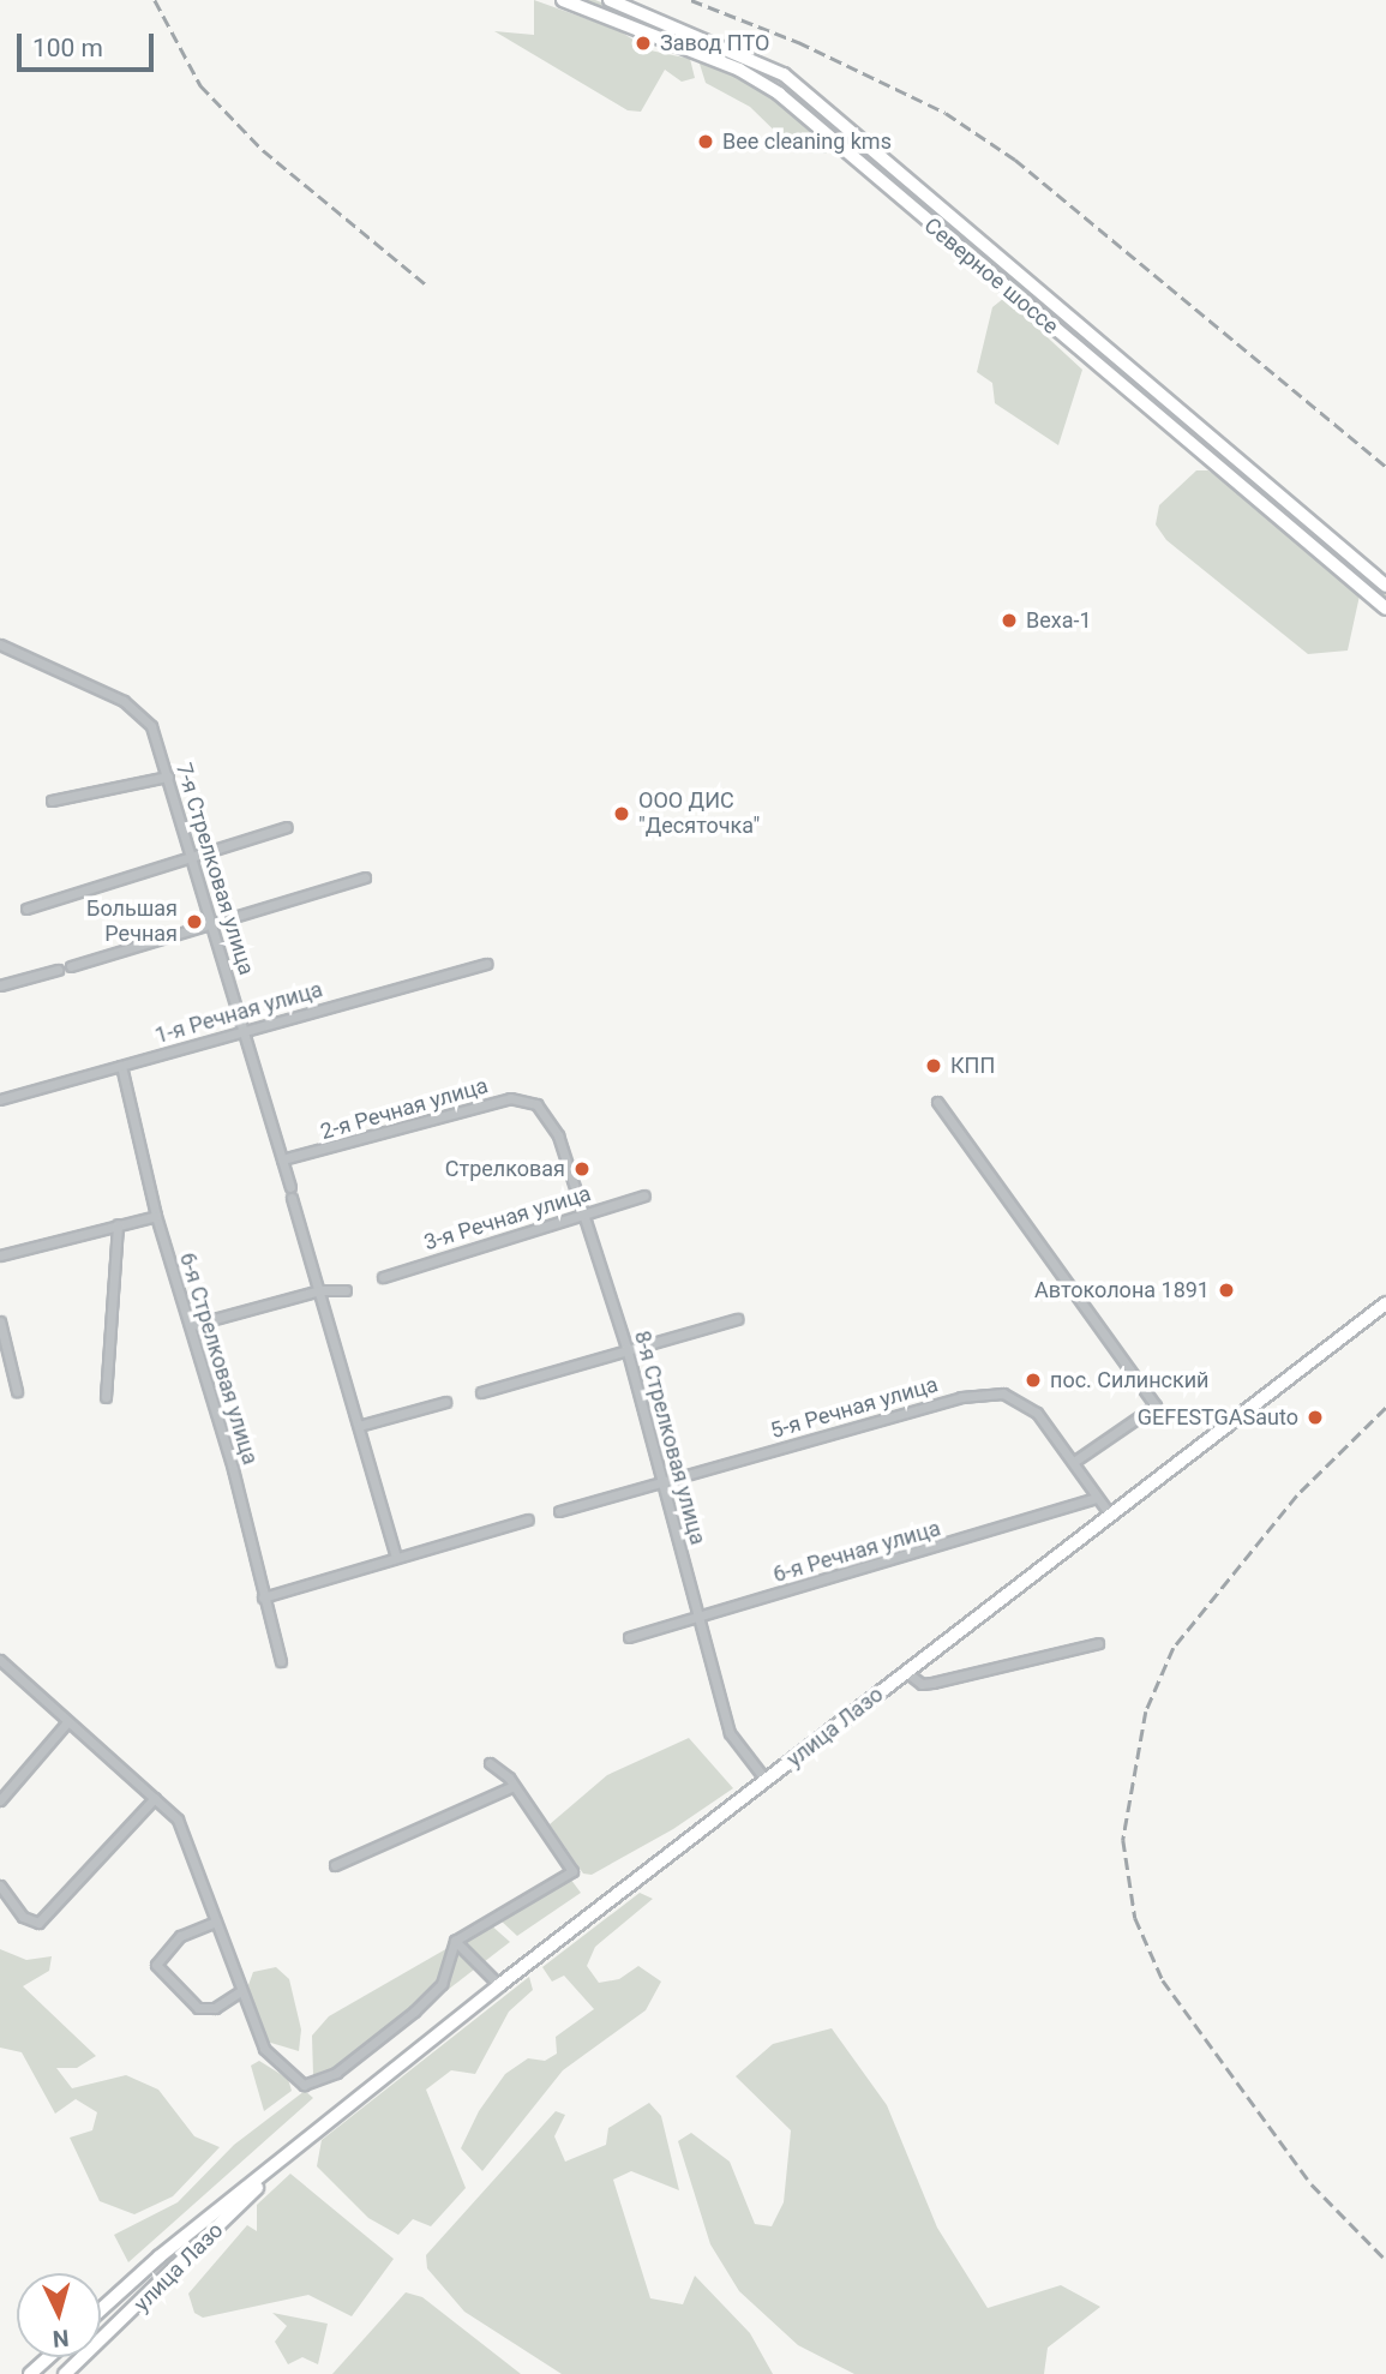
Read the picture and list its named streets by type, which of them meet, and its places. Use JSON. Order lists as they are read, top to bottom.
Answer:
{
  "streets": {
    "main road": ["Северное шоссе", "улица Лазо"],
    "street": [
      "7-я Стрелковая улица",
      "1-я Речная улица",
      "2-я Речная улица",
      "3-я Речная улица",
      "6-я Стрелковая улица",
      "5-я Речная улица",
      "8-я Стрелковая улица",
      "6-я Речная улица"
    ]
  },
  "crossings": [
    ["7-я Стрелковая улица", "1-я Речная улица"],
    ["7-я Стрелковая улица", "2-я Речная улица"],
    ["1-я Речная улица", "6-я Стрелковая улица"],
    ["2-я Речная улица", "8-я Стрелковая улица"],
    ["3-я Речная улица", "8-я Стрелковая улица"],
    ["5-я Речная улица", "8-я Стрелковая улица"],
    ["5-я Речная улица", "6-я Речная улица"],
    ["5-я Речная улица", "улица Лазо"],
    ["8-я Стрелковая улица", "6-я Речная улица"],
    ["8-я Стрелковая улица", "улица Лазо"]
  ],
  "places": [
    "Завод ПТО",
    "Bee cleaning kms",
    "Веха-1",
    "ООО ДИС \"Десяточка\"",
    "Большая Речная",
    "КПП",
    "Стрелковая",
    "Автоколона 1891",
    "пос. Силинский",
    "GEFESTGASauto"
  ],
  "scale_bar": "100 m",
  "north": "bottom"
}
